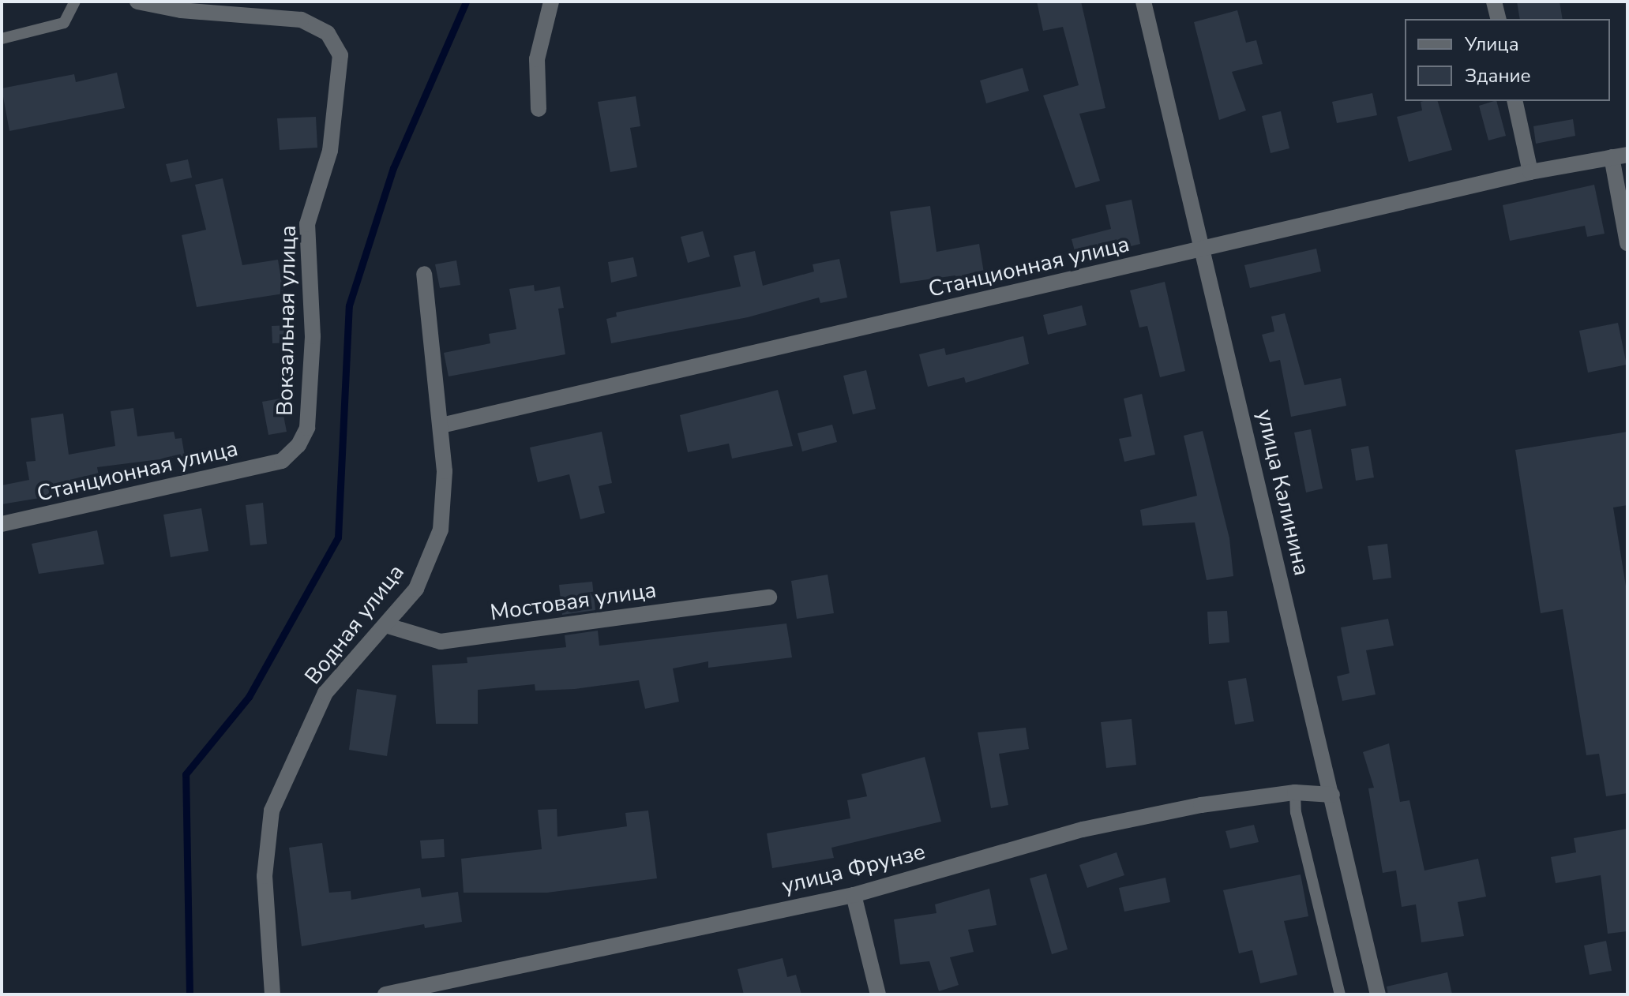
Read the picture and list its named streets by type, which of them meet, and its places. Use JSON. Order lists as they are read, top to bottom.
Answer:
{
  "streets": {
    "street": [
      "Станционная улица",
      "Вокзальная улица",
      "улица Калинина",
      "Мостовая улица",
      "Водная улица",
      "улица Фрунзе"
    ]
  },
  "crossings": [
    ["Станционная улица", "Вокзальная улица"],
    ["Станционная улица", "улица Калинина"],
    ["Станционная улица", "Водная улица"],
    ["улица Калинина", "улица Фрунзе"],
    ["Мостовая улица", "Водная улица"]
  ],
  "legend": ["Улица", "Здание"]
}
